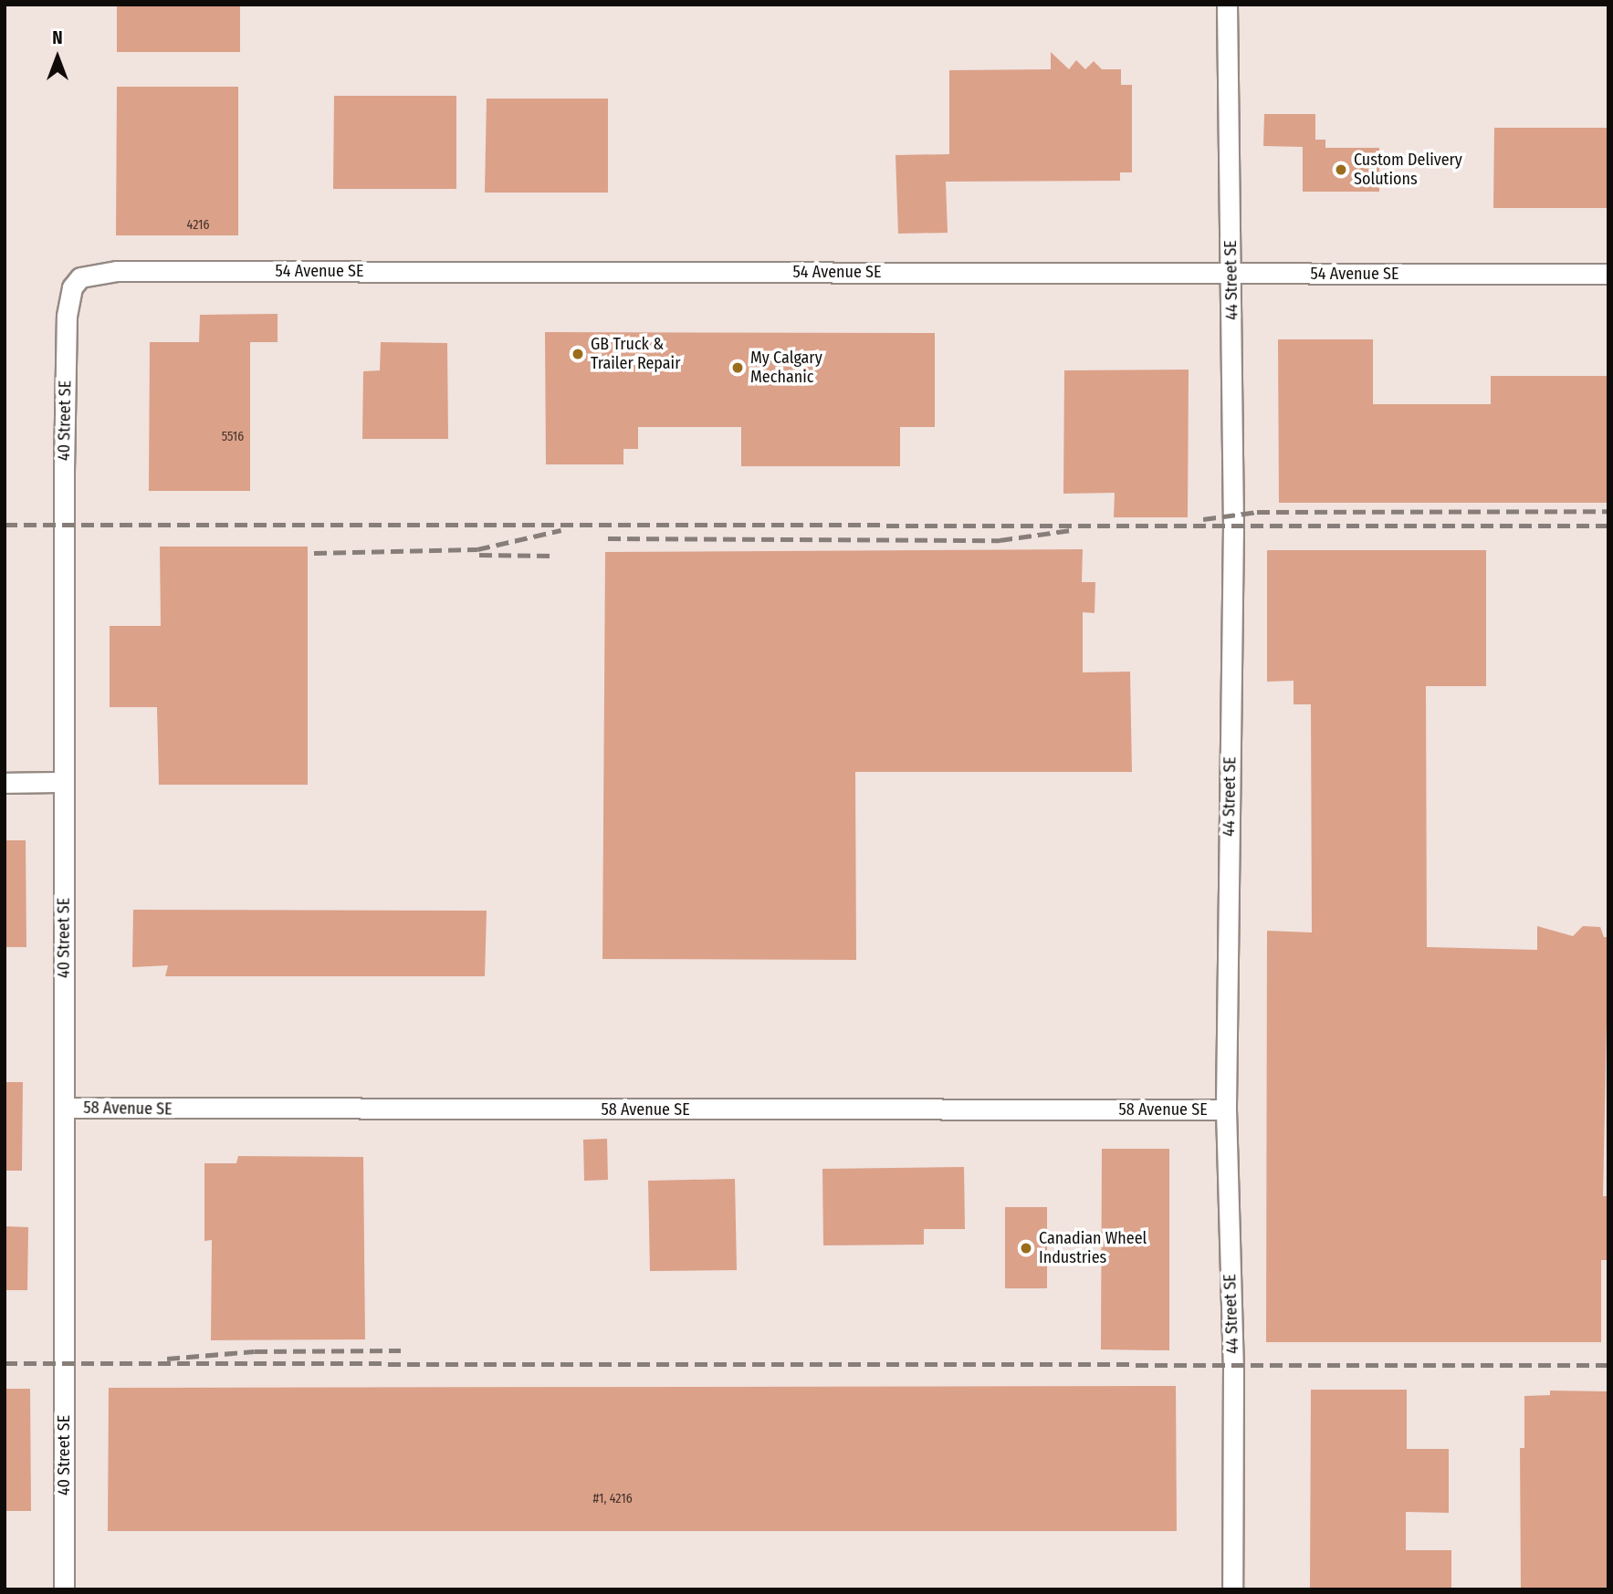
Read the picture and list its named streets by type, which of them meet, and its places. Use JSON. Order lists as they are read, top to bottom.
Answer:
{
  "streets": {
    "street": [
      "54 Avenue SE",
      "44 Street SE",
      "40 Street SE",
      "58 Avenue SE"
    ]
  },
  "crossings": [
    ["54 Avenue SE", "44 Street SE"],
    ["54 Avenue SE", "40 Street SE"],
    ["44 Street SE", "58 Avenue SE"],
    ["40 Street SE", "58 Avenue SE"]
  ],
  "places": [
    "Custom Delivery Solutions",
    "GB Truck & Trailer Repair",
    "My Calgary Mechanic",
    "Canadian Wheel Industries"
  ],
  "house_numbers": ["4216", "5516", "#1, 4216"],
  "north": "top"
}
